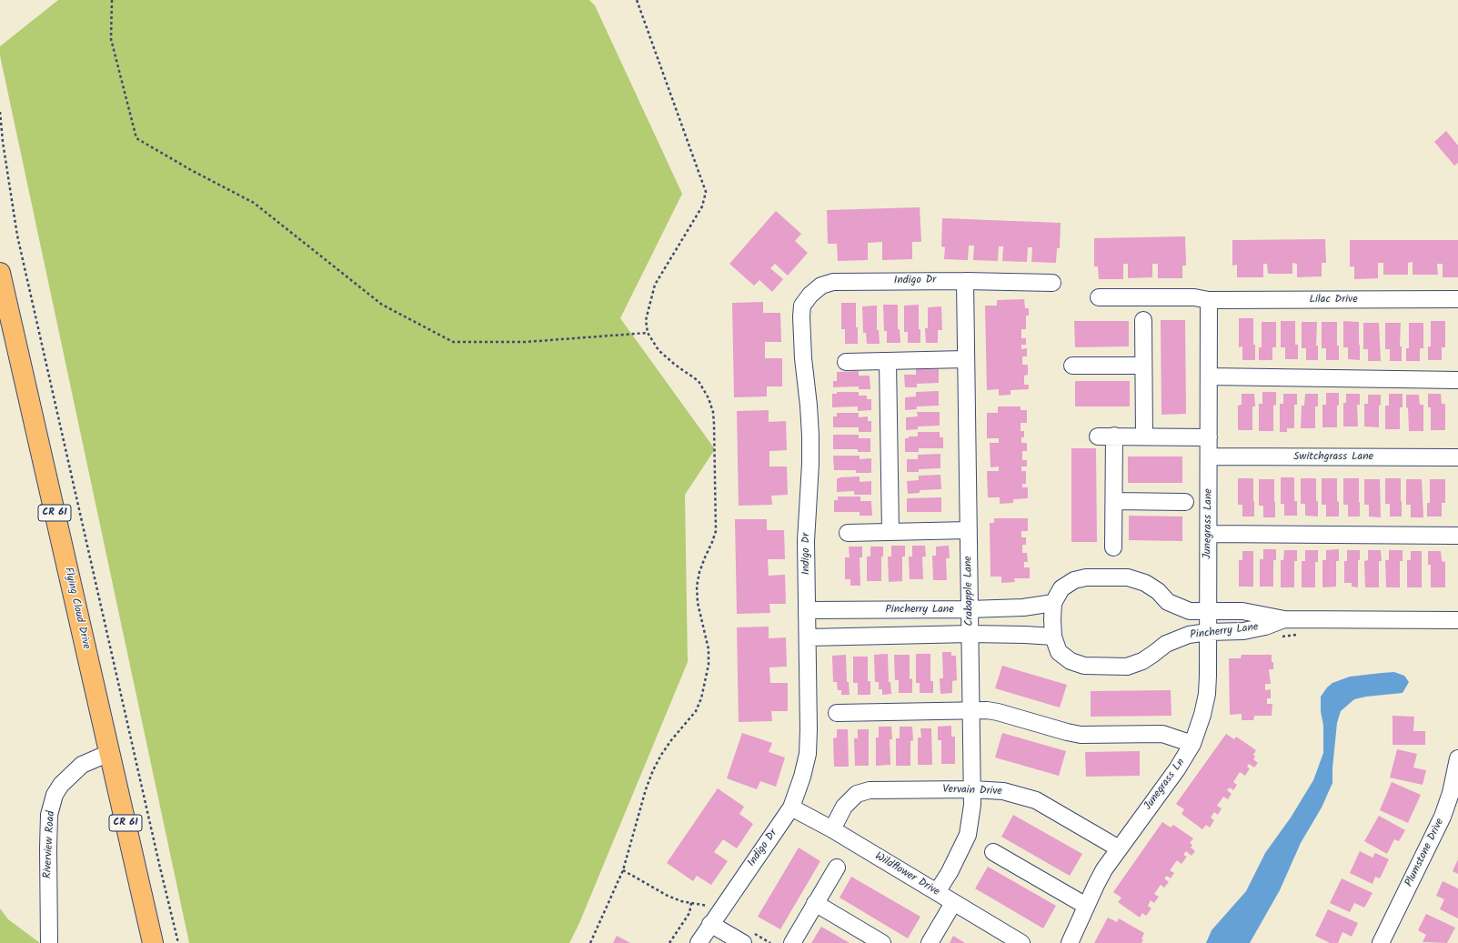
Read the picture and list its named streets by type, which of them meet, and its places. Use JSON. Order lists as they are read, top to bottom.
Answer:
{
  "streets": {
    "main road": ["CR 61", "Flying Cloud Drive"],
    "street": [
      "Indigo Dr",
      "Lilac Drive",
      "Switchgrass Lane",
      "Junegrass Lane",
      "Crabapple Lane",
      "Pincherry Lane",
      "Junegrass Ln",
      "Vervain Drive",
      "Riverview Road",
      "Plumstone Drive",
      "Wildflower Drive"
    ]
  },
  "crossings": [
    ["Indigo Dr", "Crabapple Lane"],
    ["Indigo Dr", "Pincherry Lane"],
    ["Indigo Dr", "Wildflower Drive"],
    ["Lilac Drive", "Junegrass Lane"],
    ["Switchgrass Lane", "Junegrass Lane"],
    ["Junegrass Lane", "Pincherry Lane"],
    ["Junegrass Lane", "Junegrass Ln"],
    ["Crabapple Lane", "Pincherry Lane"],
    ["Crabapple Lane", "Vervain Drive"],
    ["Crabapple Lane", "Wildflower Drive"],
    ["Flying Cloud Drive", "Riverview Road"],
    ["Pincherry Lane", "Junegrass Ln"],
    ["Junegrass Ln", "Vervain Drive"],
    ["Vervain Drive", "Wildflower Drive"]
  ]
}
